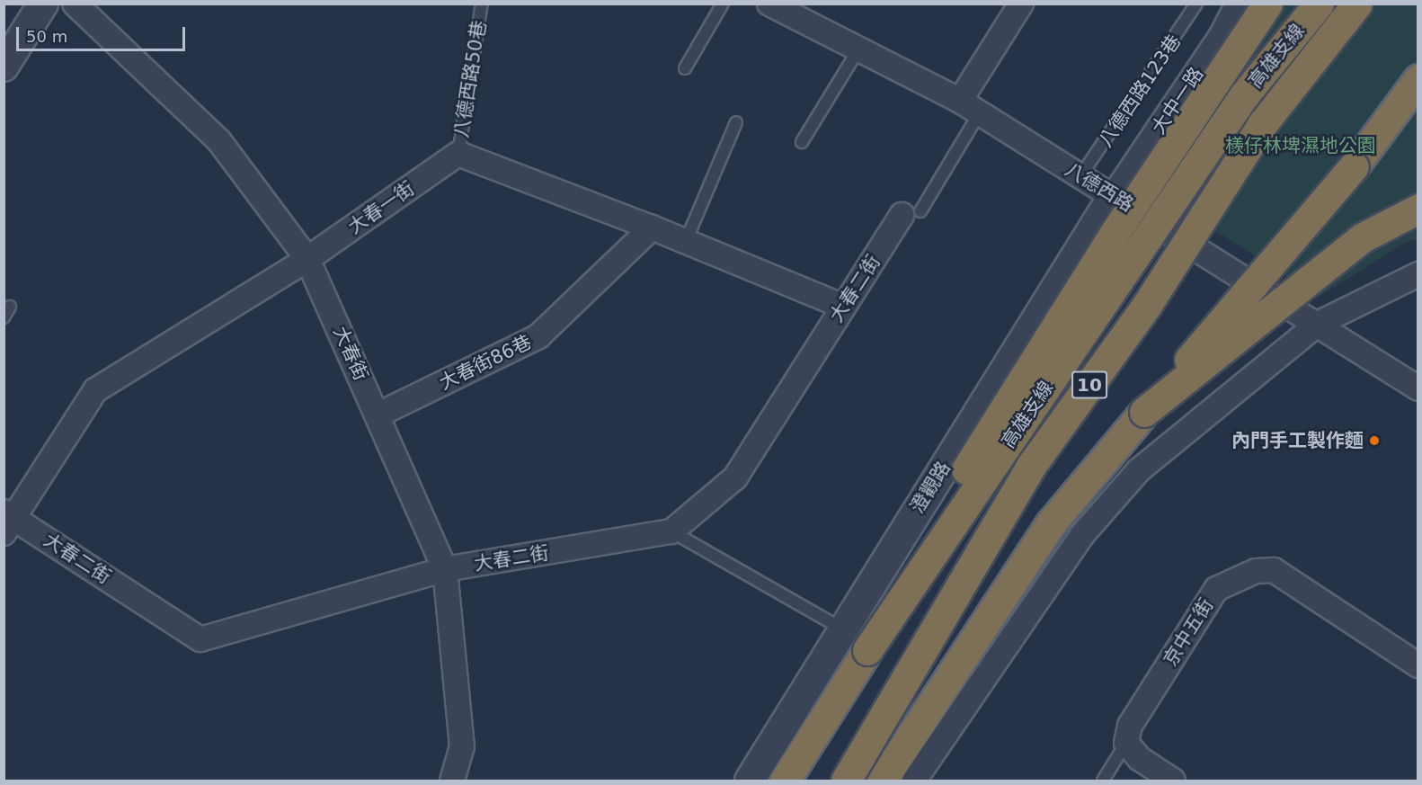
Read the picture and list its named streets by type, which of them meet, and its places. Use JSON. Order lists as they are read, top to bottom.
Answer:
{
  "streets": {
    "highway": ["高雄支線", "10"],
    "street": [
      "大中一路",
      "八德西路",
      "大春一街",
      "大春二街",
      "大春街",
      "大春街86巷",
      "澄觀路",
      "京中五街"
    ],
    "lane": ["八德西路50巷", "八德西路123巷"]
  },
  "crossings": [
    ["八德西路50巷", "大春一街"],
    ["八德西路123巷", "八德西路"],
    ["大中一路", "八德西路"],
    ["大中一路", "澄觀路"],
    ["八德西路", "澄觀路"],
    ["大春一街", "大春二街"],
    ["大春一街", "大春街"],
    ["大春二街", "大春街"],
    ["大春街", "大春街86巷"]
  ],
  "parks": ["檨仔林埤濕地公園"],
  "places": ["內門手工製作麵"],
  "scale_bar": "50 m"
}
